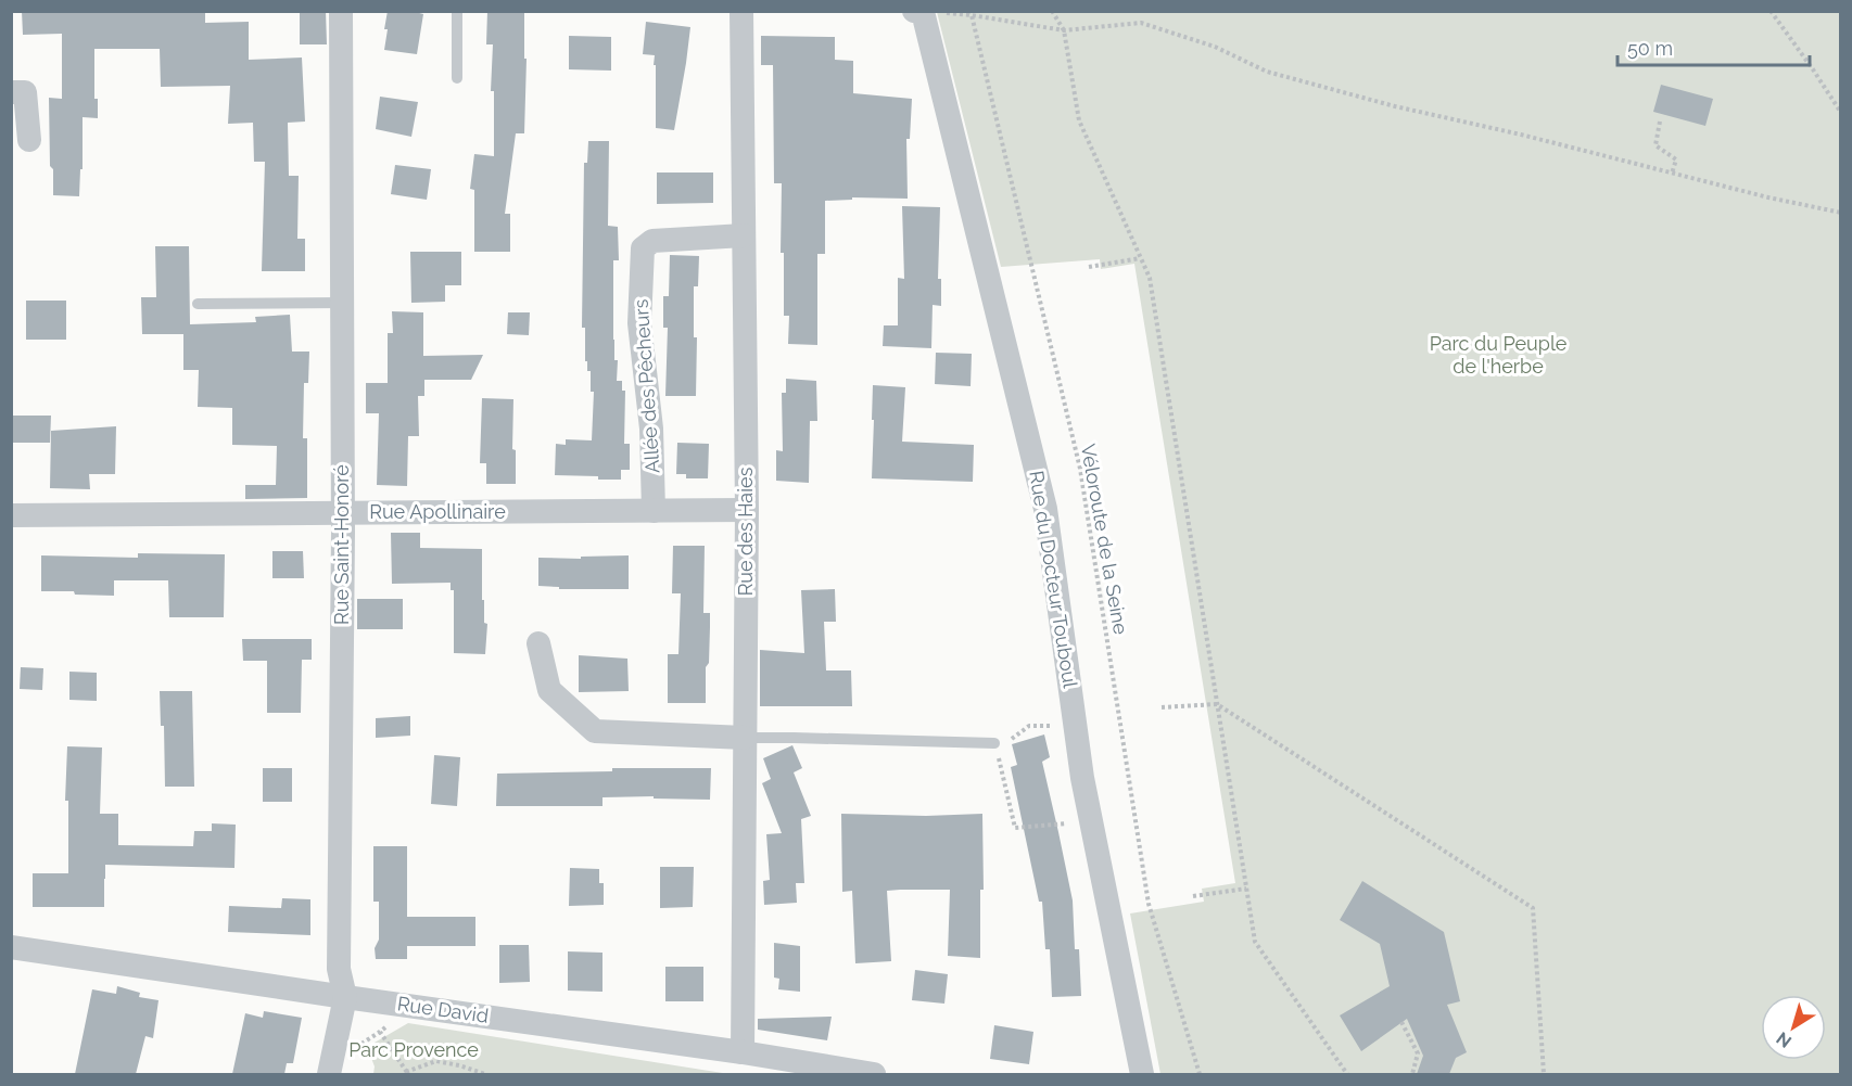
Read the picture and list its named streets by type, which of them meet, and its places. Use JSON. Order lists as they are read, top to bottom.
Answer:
{
  "streets": {
    "street": [
      "Allée des Pêcheurs",
      "Rue Apollinaire",
      "Rue des Haies",
      "Rue Saint-Honoré",
      "Rue du Docteur Touboul",
      "Rue David"
    ],
    "path": ["Véloroute de la Seine"]
  },
  "crossings": [
    ["Allée des Pêcheurs", "Rue Apollinaire"],
    ["Allée des Pêcheurs", "Rue des Haies"],
    ["Rue Apollinaire", "Rue des Haies"],
    ["Rue Apollinaire", "Rue Saint-Honoré"],
    ["Rue des Haies", "Rue David"],
    ["Rue Saint-Honoré", "Rue David"]
  ],
  "parks": ["Parc du Peuple de l'herbe", "Parc Provence"],
  "scale_bar": "50 m",
  "north": "bottom left"
}
